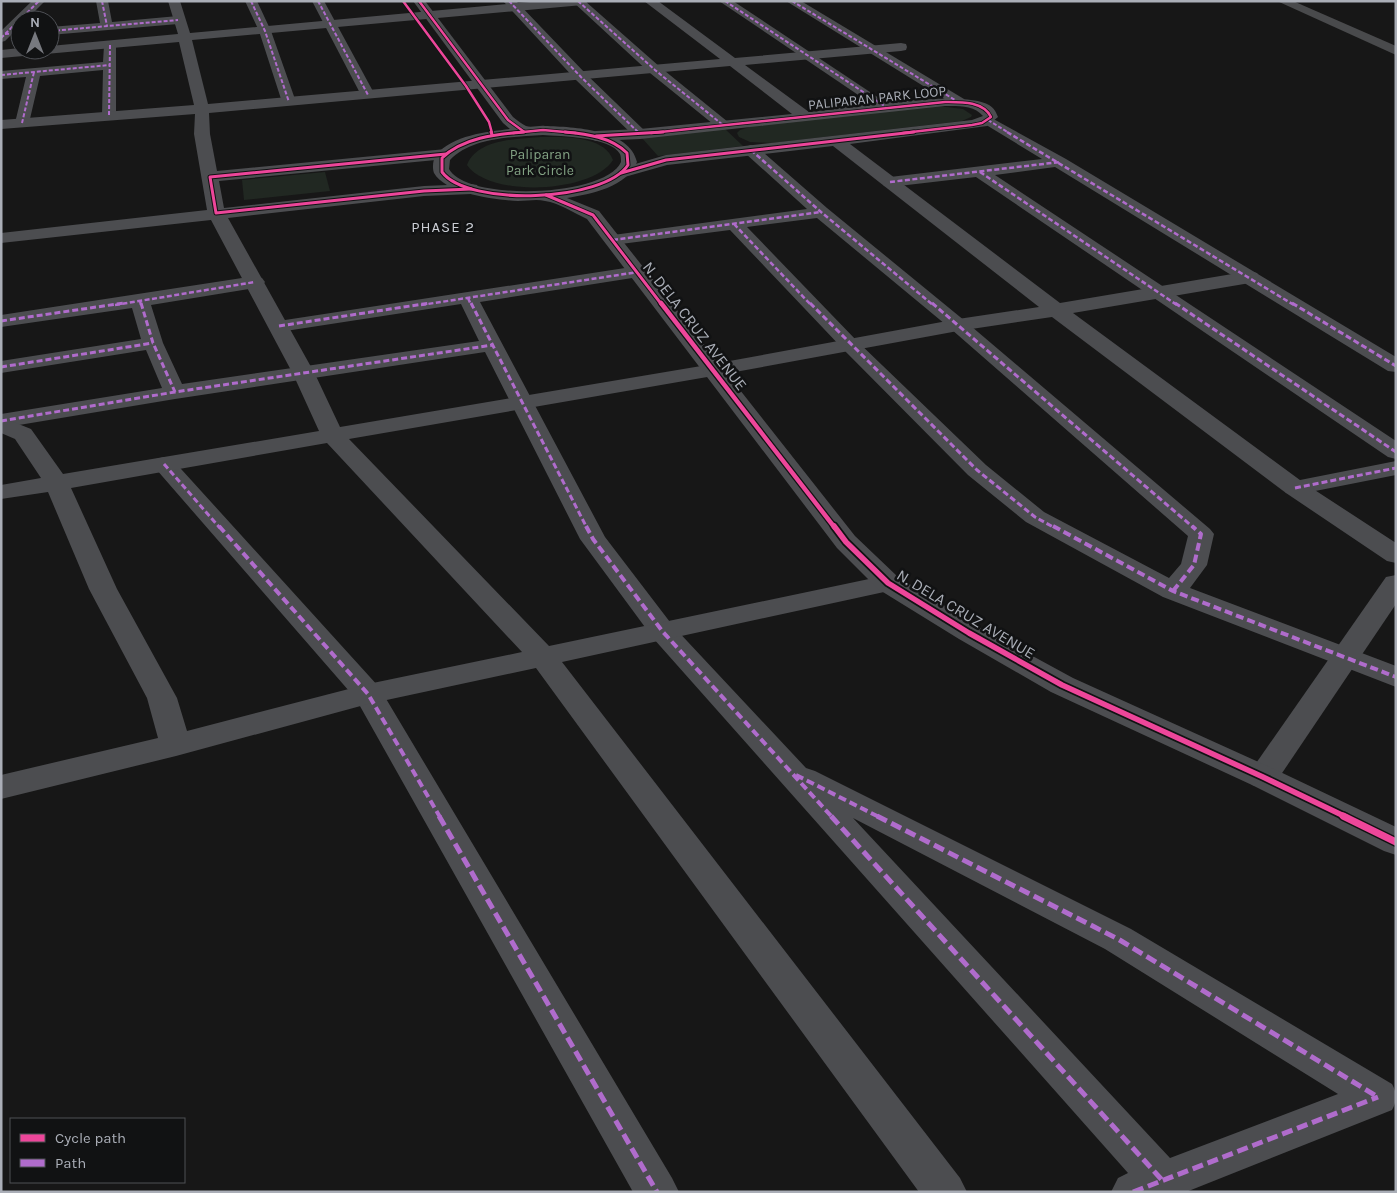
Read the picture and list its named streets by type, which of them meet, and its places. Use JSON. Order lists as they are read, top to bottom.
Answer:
{
  "streets": {
    "street": ["PALIPARAN PARK LOOP", "N. DELA CRUZ AVENUE"]
  },
  "districts": ["PHASE 2"],
  "parks": ["Paliparan Park Circle"],
  "legend": ["Cycle path", "Path"],
  "north": "top"
}
